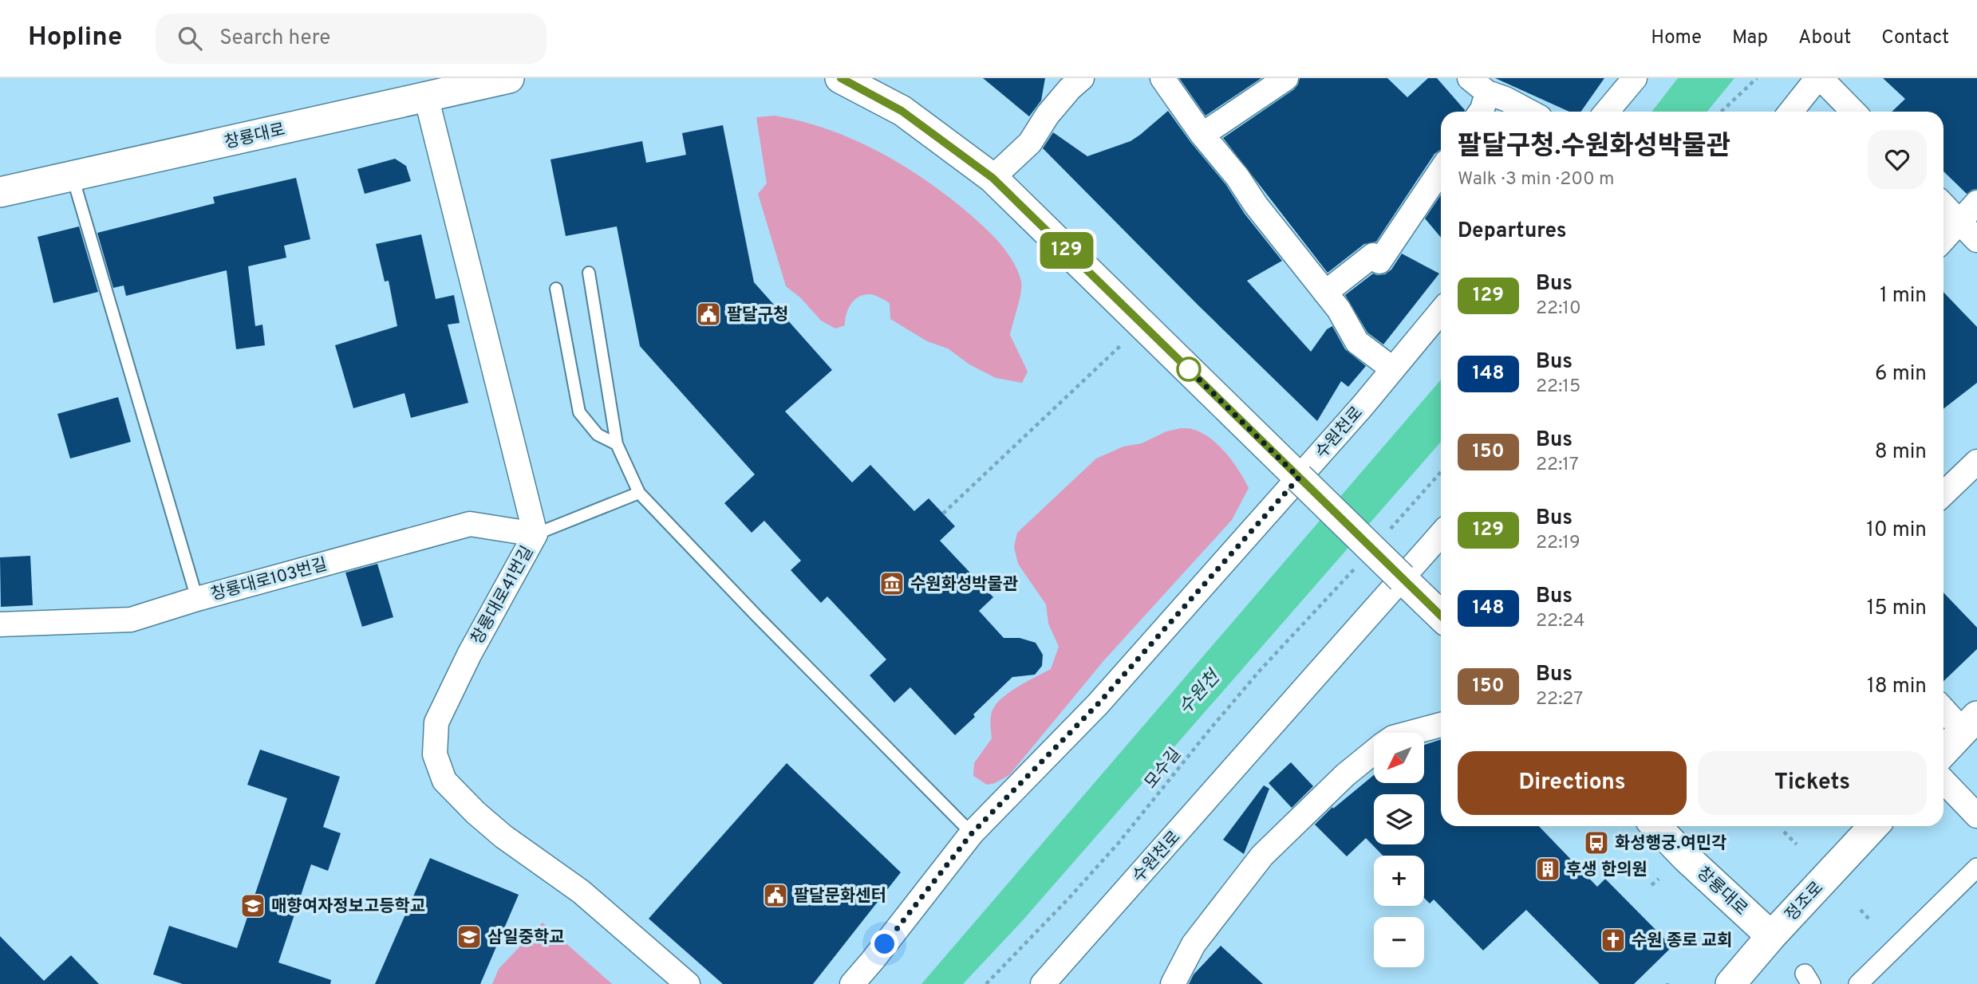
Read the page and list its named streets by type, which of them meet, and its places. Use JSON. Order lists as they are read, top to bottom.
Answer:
{
  "streets": {
    "street": [
      "창룡대로",
      "수원천로",
      "창룡대로103번길",
      "창룡대로41번길",
      "정조로"
    ],
    "path": ["모수길"]
  },
  "crossings": [
    ["창룡대로", "창룡대로41번길"],
    ["창룡대로", "정조로"],
    ["창룡대로103번길", "창룡대로41번길"]
  ],
  "water": ["수원천"],
  "places": {
    "public building": ["팔달구청", "팔달문화센터"],
    "museum": ["수원화성박물관"],
    "bus stop": ["화성행궁.여민각"],
    "building": ["후생 한의원"],
    "school or university": ["매향여자정보고등학교", "삼일중학교"],
    "church": ["수원 종로 교회"]
  },
  "lines": ["bus line 129"],
  "north": "bottom left",
  "page": {
    "header": "Hopline",
    "search": "Search here",
    "nav": [
      "Home",
      "Map",
      "About",
      "Contact"
    ],
    "on_map": "129",
    "heading": [
      ["팔달구청.수원화성박물관", "Walk · 3 min · 200 m"],
      "Departures"
    ],
    "list": [
      {
        "mark": "129",
        "name": "Bus",
        "note": "22:10",
        "value": "1 min"
      },
      {
        "mark": "148",
        "name": "Bus",
        "note": "22:15",
        "value": "6 min"
      },
      {
        "mark": "150",
        "name": "Bus",
        "note": "22:17",
        "value": "8 min"
      },
      {
        "mark": "129",
        "name": "Bus",
        "note": "22:19",
        "value": "10 min"
      },
      {
        "mark": "148",
        "name": "Bus",
        "note": "22:24",
        "value": "15 min"
      },
      {
        "mark": "150",
        "name": "Bus",
        "note": "22:27",
        "value": "18 min"
      }
    ],
    "map_buttons": ["+", "−"],
    "buttons": ["Directions", "Tickets"]
  }
}
